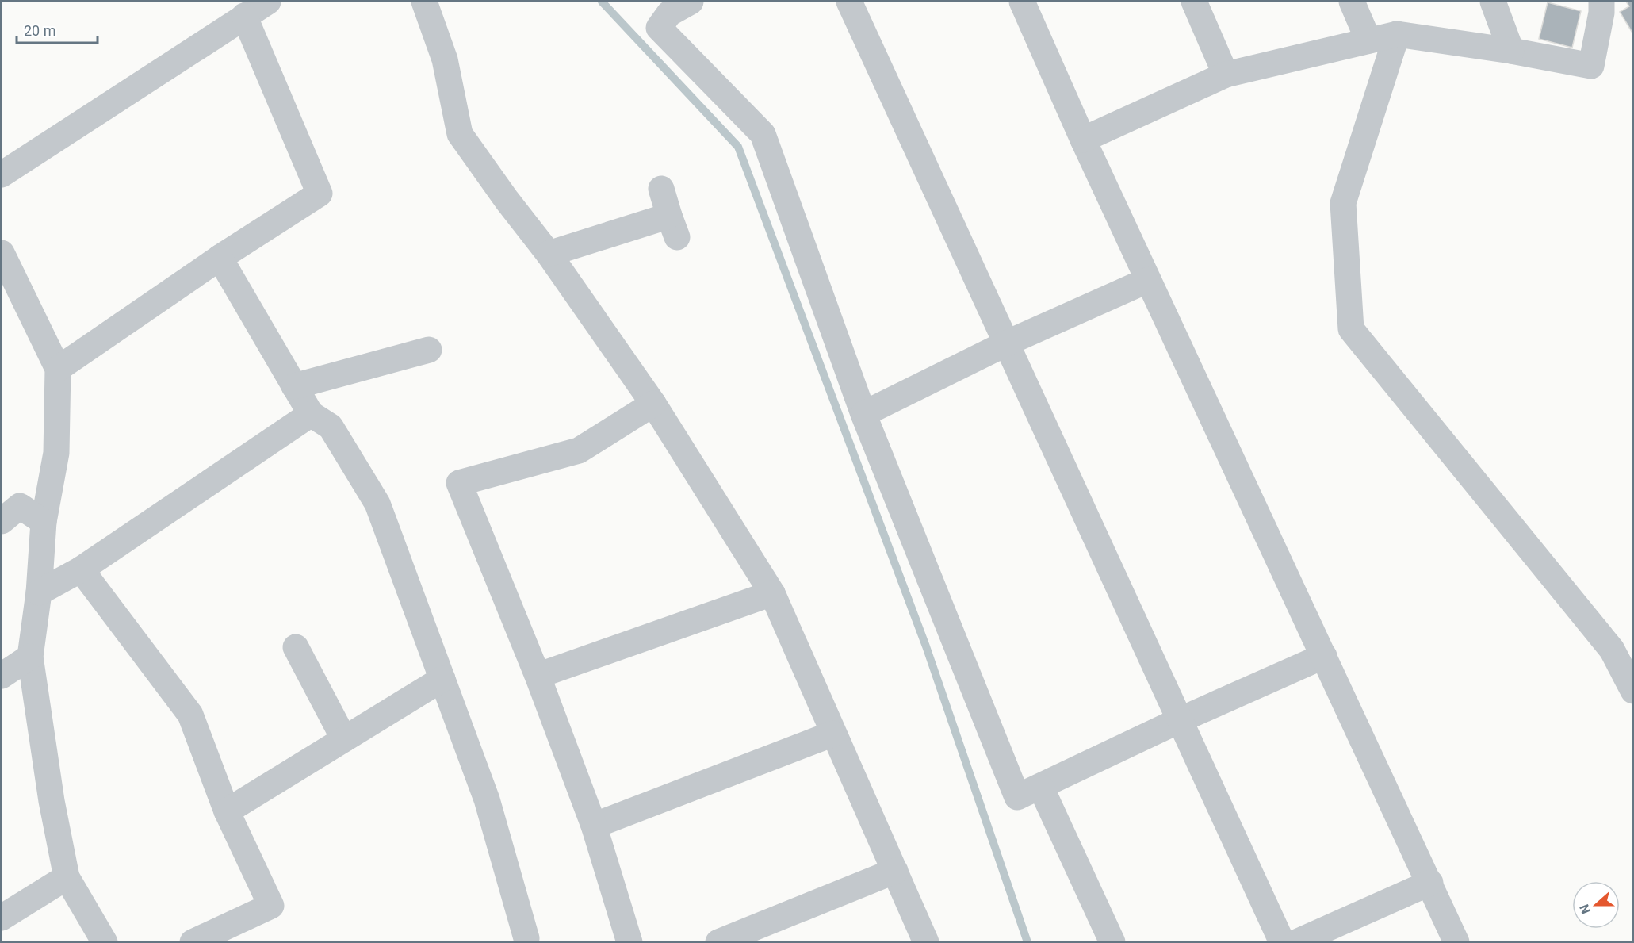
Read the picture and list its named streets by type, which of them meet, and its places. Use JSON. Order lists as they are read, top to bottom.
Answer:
{
  "scale_bar": "20 m",
  "north": "left"
}
